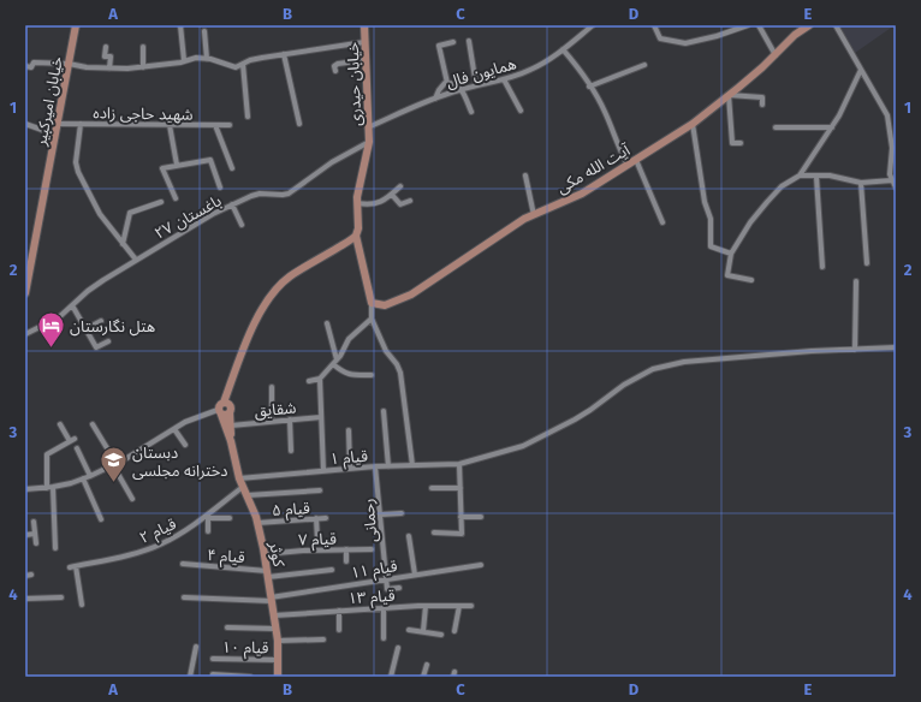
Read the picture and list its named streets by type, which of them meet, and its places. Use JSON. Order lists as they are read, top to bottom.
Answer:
{
  "streets": {
    "main road": [
      "خیابان حیدری",
      "خیابان امیرکبیر",
      "آیت الله مکی",
      "کوثر"
    ],
    "street": [
      "همایون فال",
      "شهید حاجی زاده",
      "باغستان ۲۷",
      "شقایق",
      "قیام ۱",
      "قیام ۵",
      "رحمانی",
      "قیام ۲",
      "قیام ۷",
      "قیام ۴",
      "قیام ۱۱",
      "قیام ۱۳",
      "قیام ۱۰"
    ]
  },
  "crossings": [
    ["همایون فال", "خیابان حیدری"],
    ["خیابان حیدری", "آیت الله مکی"],
    ["خیابان حیدری", "باغستان ۲۷"],
    ["خیابان امیرکبیر", "شهید حاجی زاده"],
    ["قیام ۱", "رحمانی"],
    ["قیام ۱", "کوثر"],
    ["قیام ۵", "کوثر"],
    ["رحمانی", "قیام ۱۱"],
    ["قیام ۲", "کوثر"],
    ["قیام ۷", "کوثر"],
    ["کوثر", "قیام ۴"],
    ["کوثر", "قیام ۱۱"],
    ["کوثر", "قیام ۱۳"],
    ["کوثر", "قیام ۱۰"]
  ],
  "places": {
    "hotel": ["هتل نگارستان"],
    "school or university": ["دبستان دخترانه مجلسی"]
  },
  "grid": {
    "columns": [
      "A",
      "B",
      "C",
      "D",
      "E"
    ],
    "rows": [
      "1",
      "2",
      "3",
      "4"
    ]
  }
}
